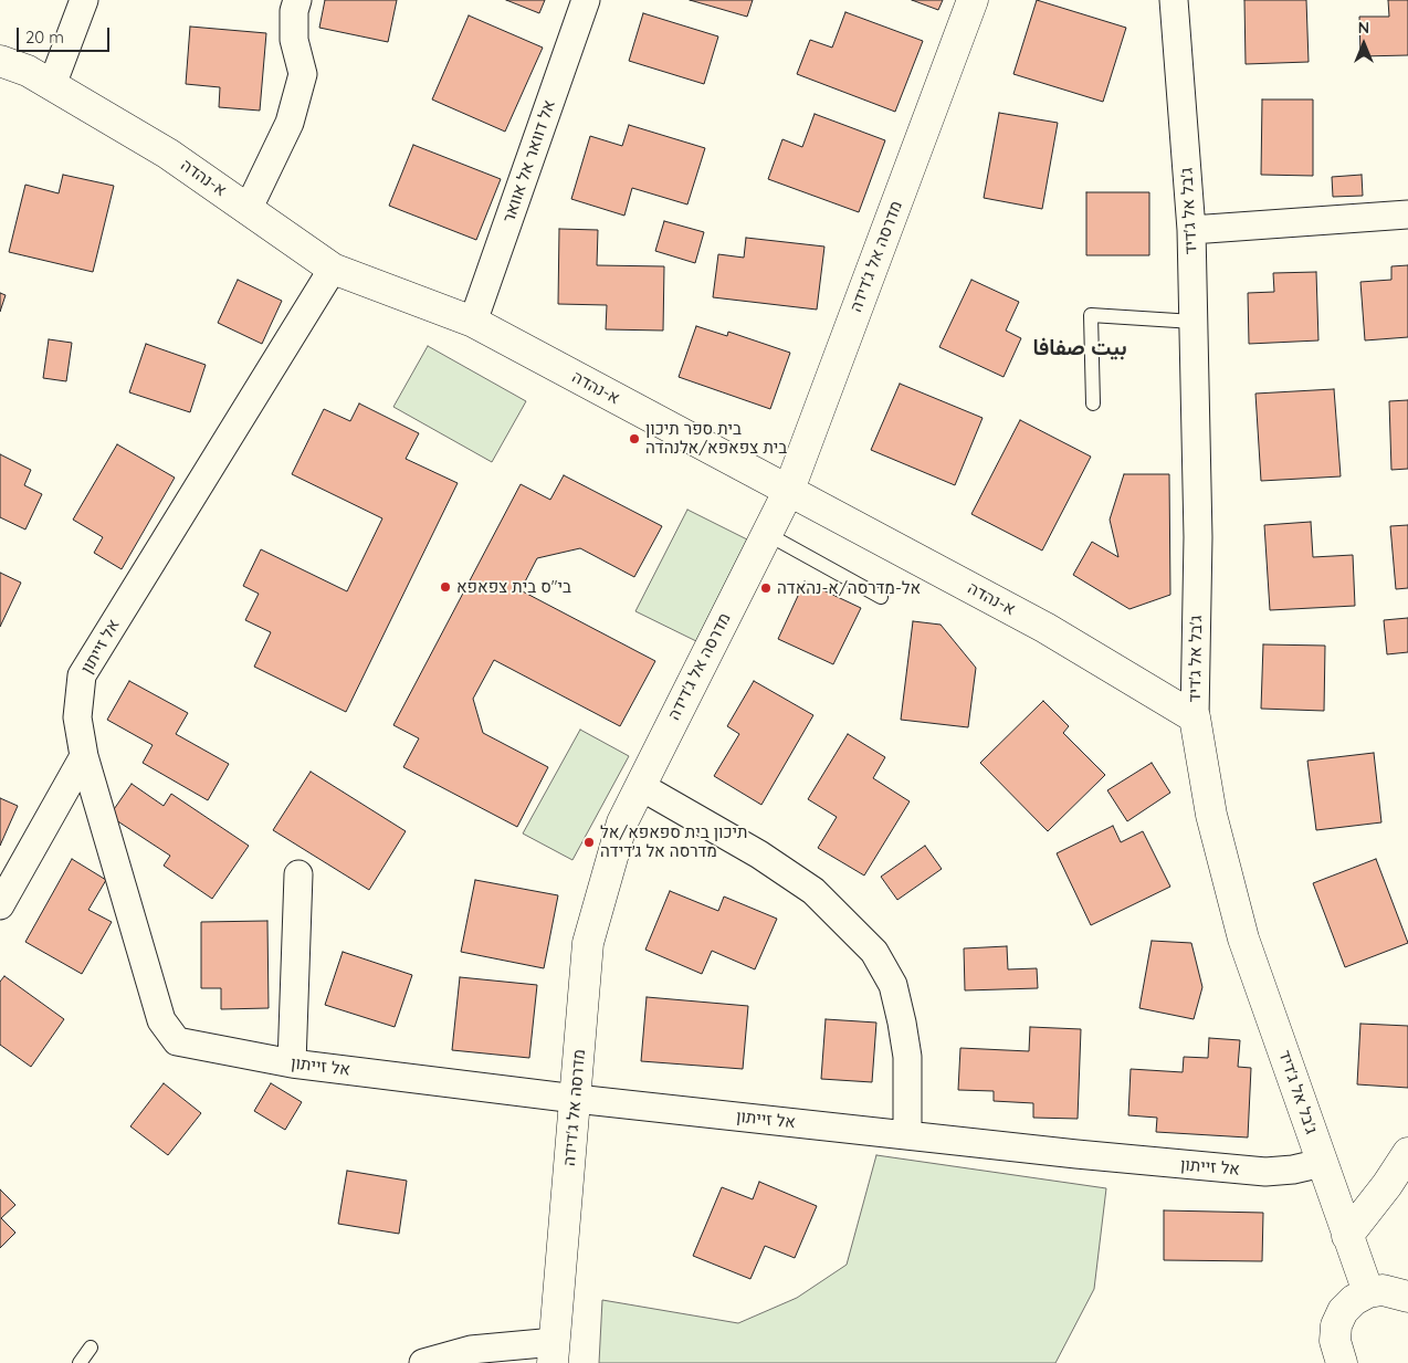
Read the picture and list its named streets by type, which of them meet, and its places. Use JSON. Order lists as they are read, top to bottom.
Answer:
{
  "streets": {
    "street": [
      "אל דוואר אל אוואר",
      "א-נהדה",
      "ג'בל אל ג'דיד",
      "מדרסה אל ג'דידה",
      "אל זייתון"
    ]
  },
  "crossings": [
    ["אל דוואר אל אוואר", "א-נהדה"],
    ["א-נהדה", "ג'בל אל ג'דיד"],
    ["א-נהדה", "מדרסה אל ג'דידה"],
    ["א-נהדה", "אל זייתון"],
    ["ג'בל אל ג'דיד", "אל זייתון"],
    ["מדרסה אל ג'דידה", "אל זייתון"]
  ],
  "districts": ["بيت صفافا"],
  "places": [
    "בית ספר תיכון בית צפאפא/אלנהדה",
    "בי\"ס בית צפאפא",
    "אל-מדרסה/א-נהאדה",
    "תיכון בית ספאפא/אל מדרסה אל ג׳דידה"
  ],
  "scale_bar": "20 m",
  "north": "top"
}
